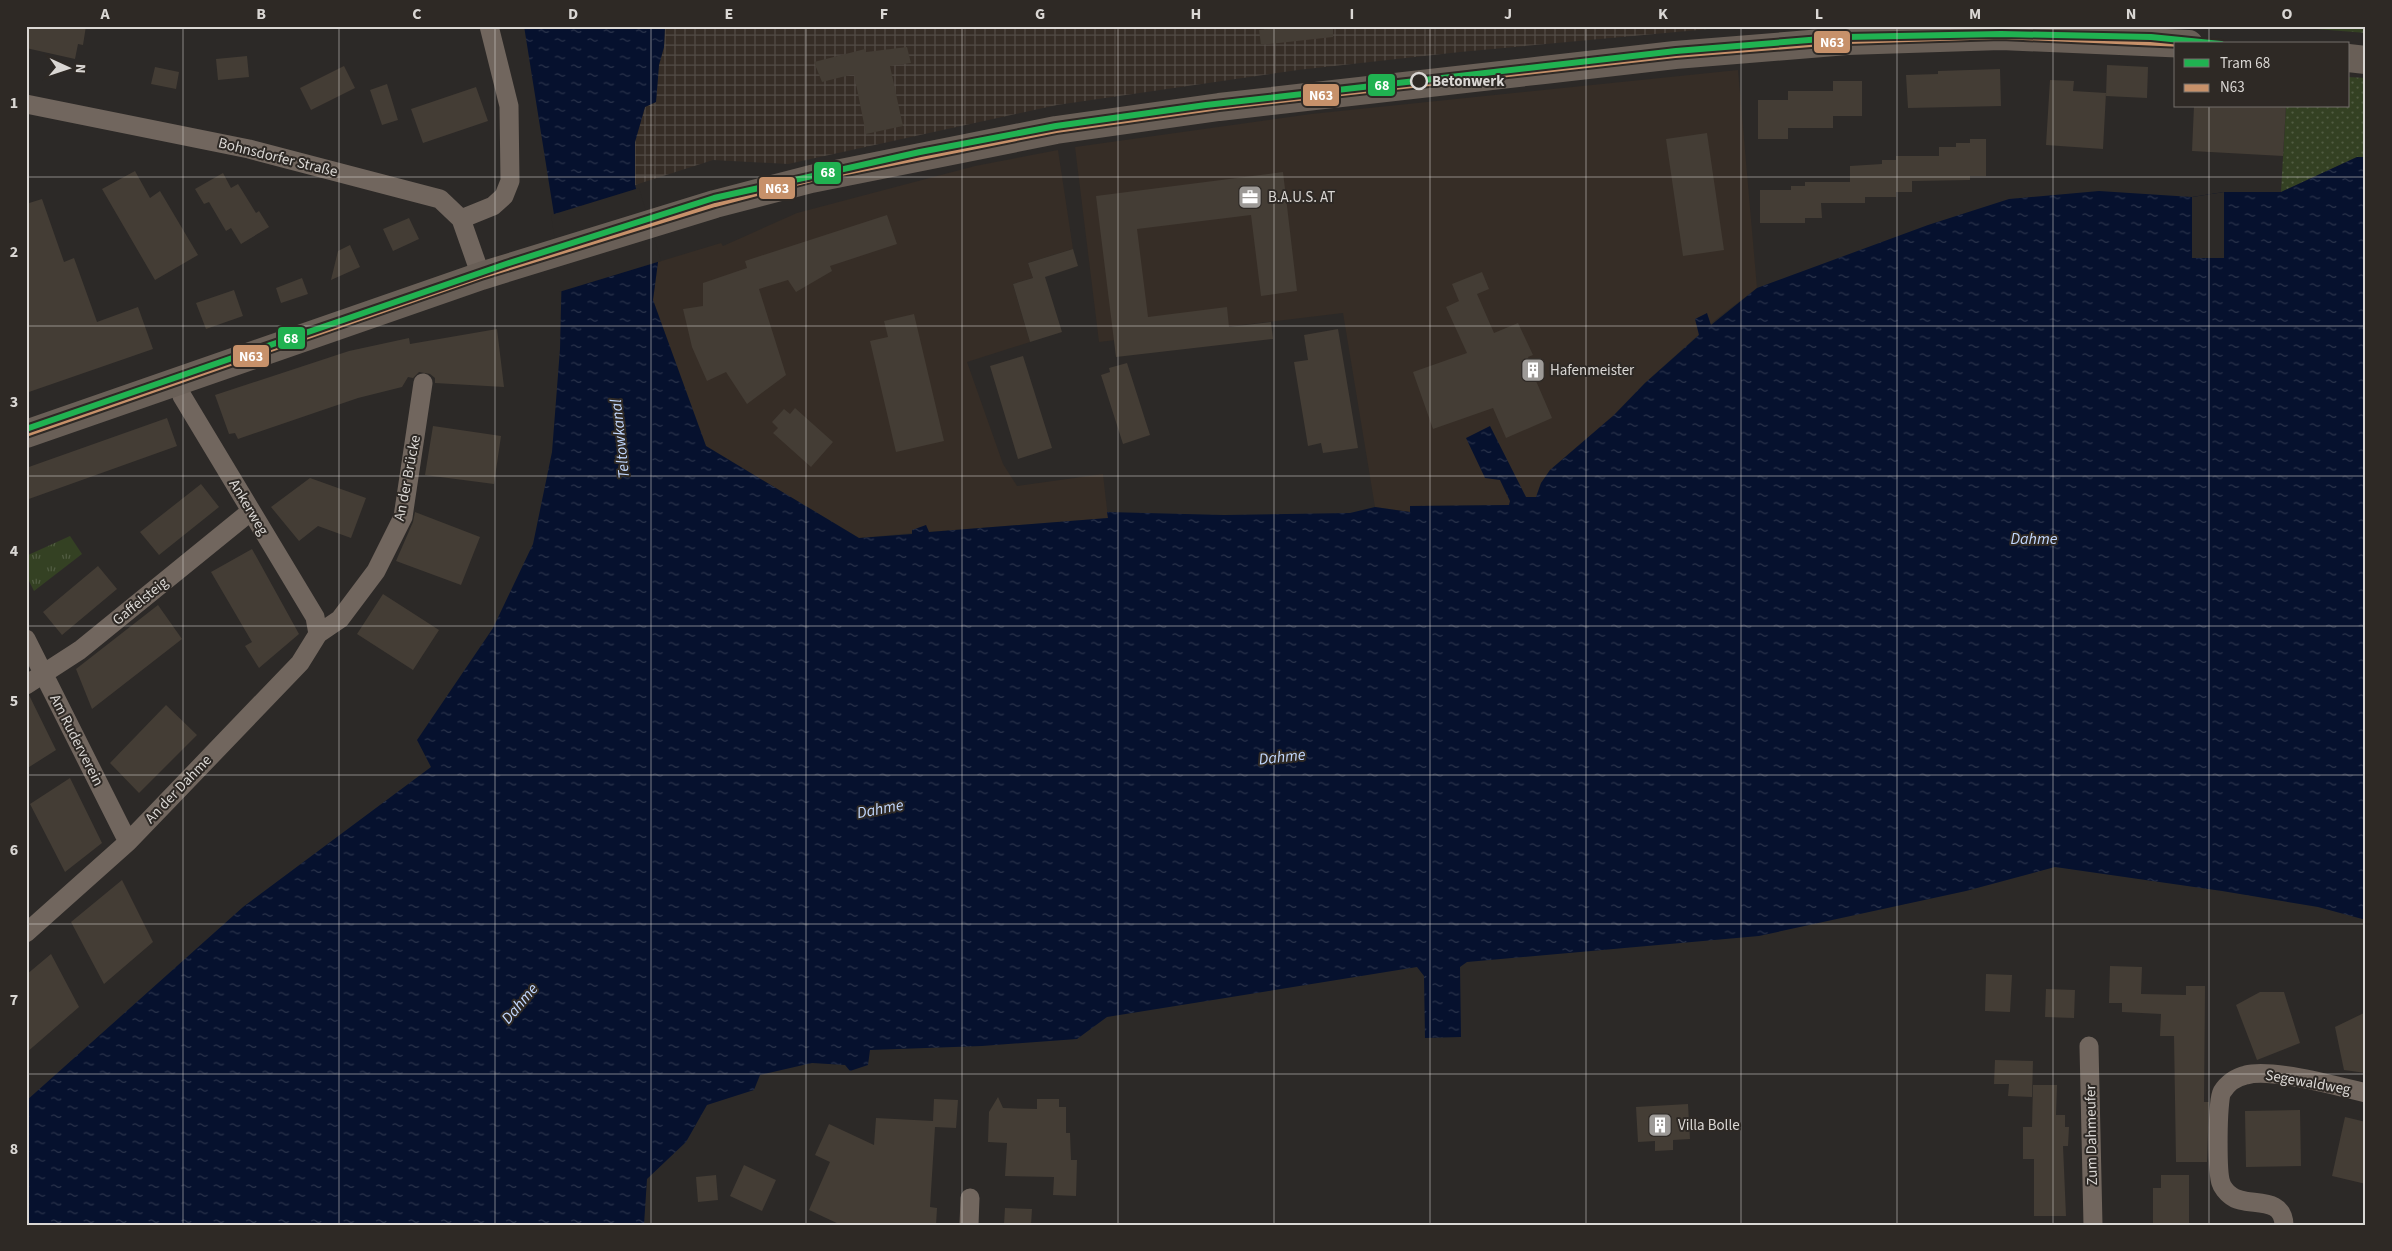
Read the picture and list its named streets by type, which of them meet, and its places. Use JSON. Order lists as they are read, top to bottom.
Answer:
{
  "streets": {
    "street": [
      "Bohnsdorfer Straße",
      "An der Brücke",
      "Ankerweg",
      "Gaffelsteig",
      "Am Ruderverein",
      "An der Dahme",
      "Segewaldweg",
      "Zum Dahmeufer"
    ]
  },
  "crossings": [
    ["An der Brücke", "Ankerweg"],
    ["An der Brücke", "An der Dahme"],
    ["Ankerweg", "Gaffelsteig"],
    ["Ankerweg", "An der Dahme"],
    ["Gaffelsteig", "Am Ruderverein"],
    ["Am Ruderverein", "An der Dahme"]
  ],
  "water": ["Teltowkanal", "Dahme"],
  "places": {
    "other": ["Betonwerk"],
    "office": ["B.A.U.S. AT"],
    "building": ["Hafenmeister", "Villa Bolle"]
  },
  "lines": ["tram line 68", "transit line N63"],
  "legend": ["Tram 68", "N63"],
  "north": "right",
  "grid": {
    "columns": [
      "A",
      "B",
      "C",
      "D",
      "E",
      "F",
      "G",
      "H",
      "I",
      "J",
      "K",
      "L",
      "M",
      "N",
      "O"
    ],
    "rows": [
      "1",
      "2",
      "3",
      "4",
      "5",
      "6",
      "7",
      "8"
    ]
  }
}
